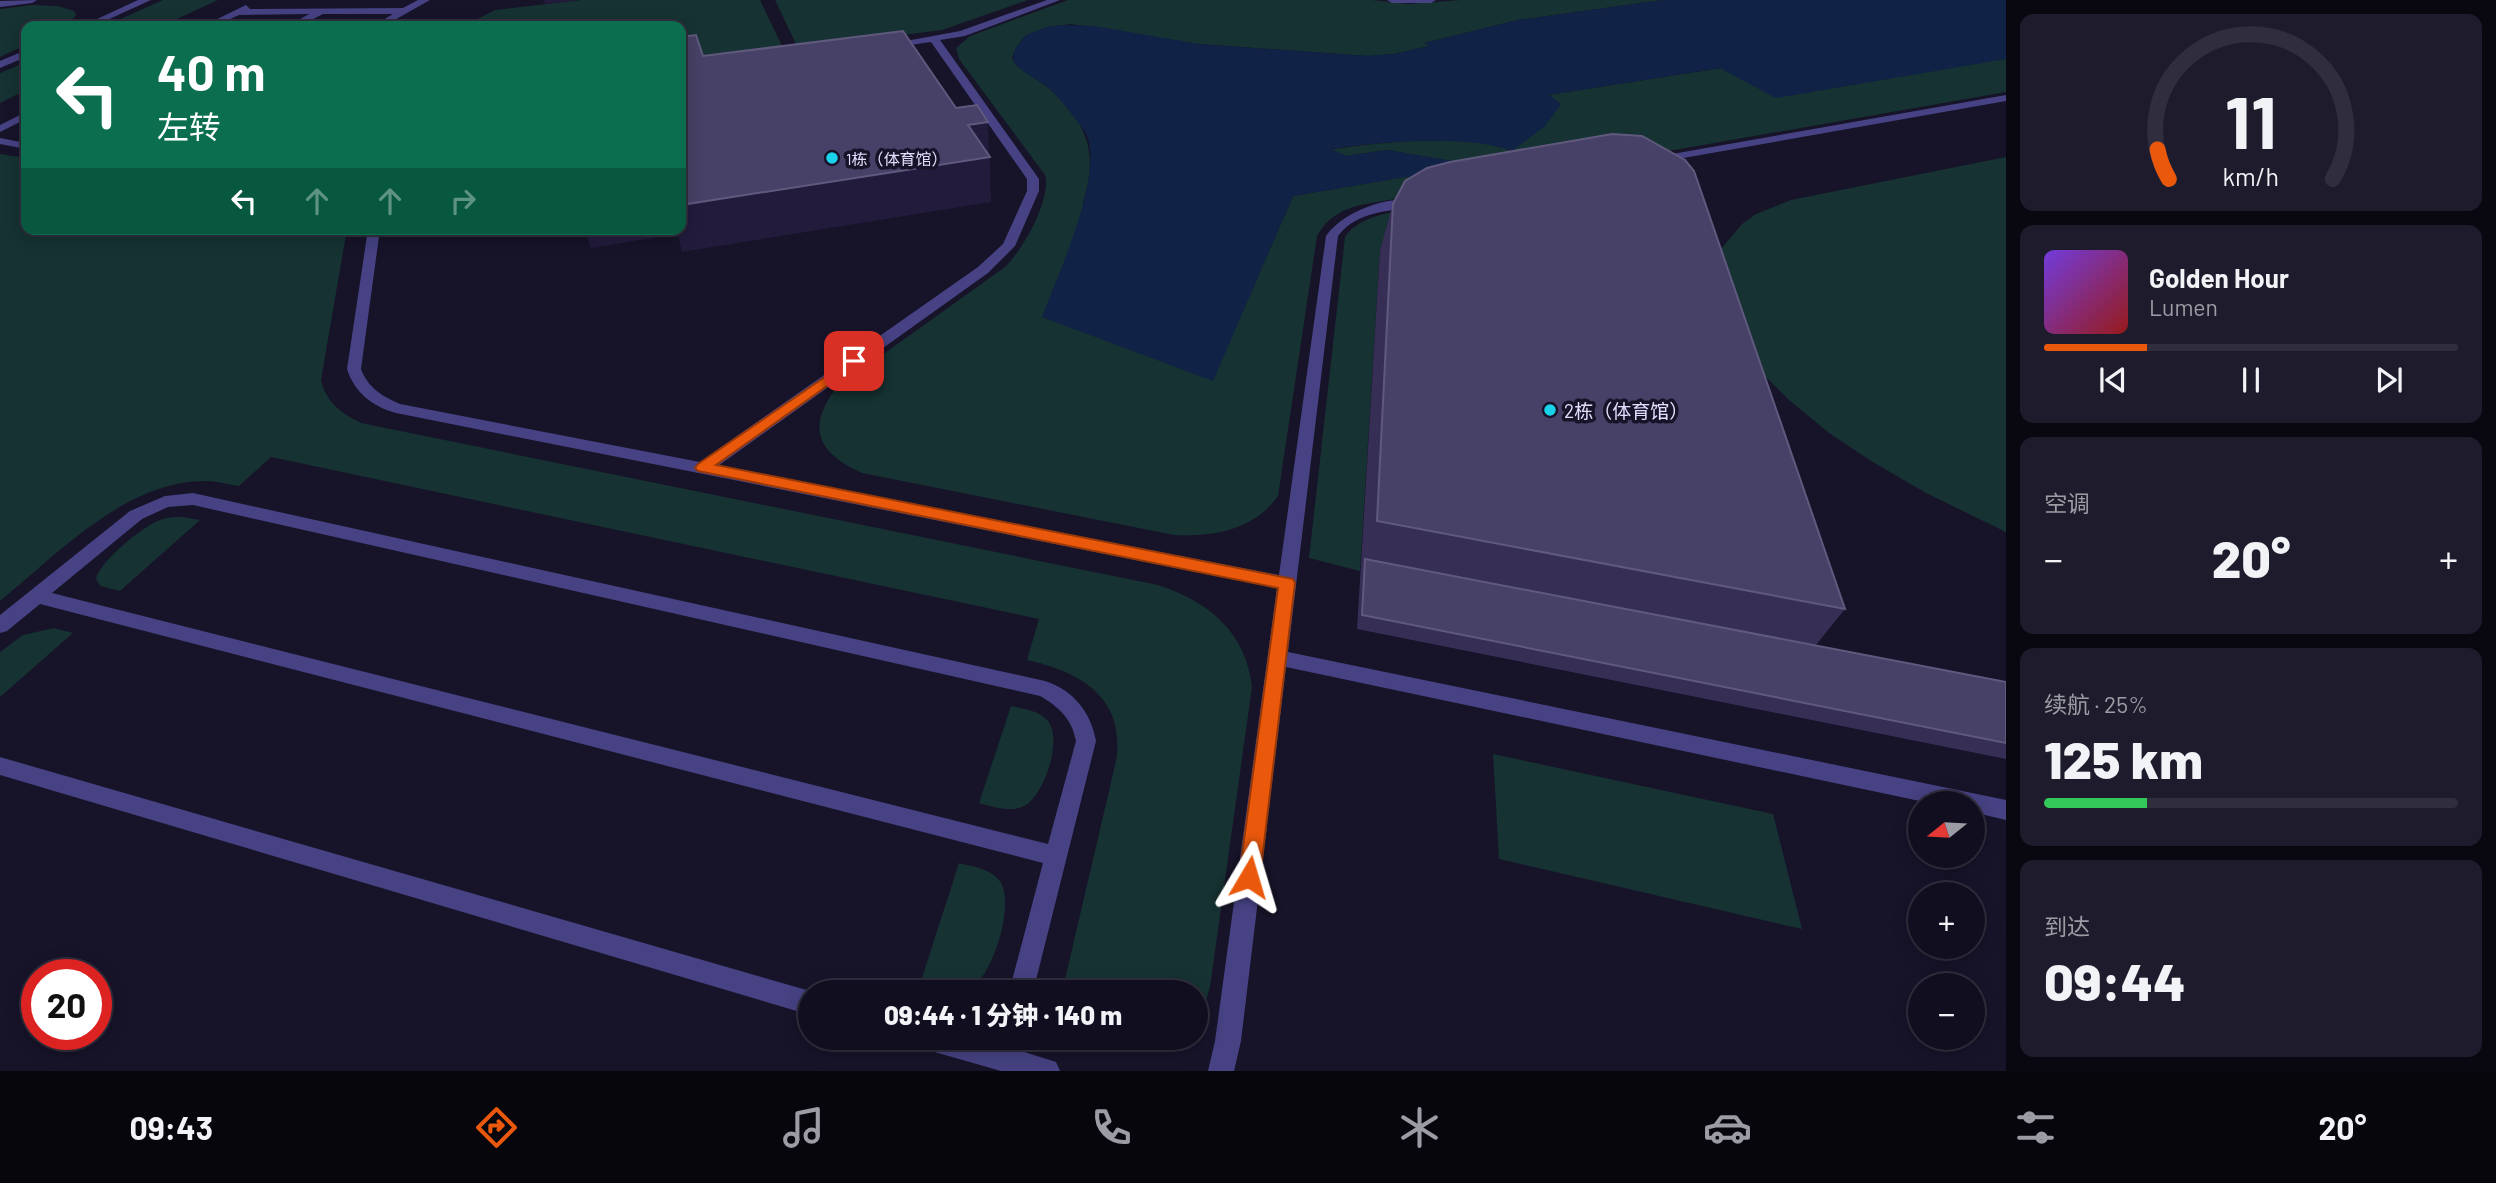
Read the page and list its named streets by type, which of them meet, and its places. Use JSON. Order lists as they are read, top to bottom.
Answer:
{
  "places": ["1栋（体育馆）", "2栋（体育馆）"],
  "north": "left",
  "page": {
    "turn": ["40 m", "左转"],
    "song": ["Golden Hour", "Lumen"],
    "tile": [
      "空调",
      ["续航 · 25%", "125 km"],
      ["到达", "09:44"]
    ],
    "heat": ["−", "20°", "+"],
    "map_buttons": ["+", "−"],
    "limit": "20",
    "trip": "09:44 · 1 分钟 · 140 m",
    "tabs": ["09:43", "20°"],
    "gauge": ["11", "km/h"]
  }
}
